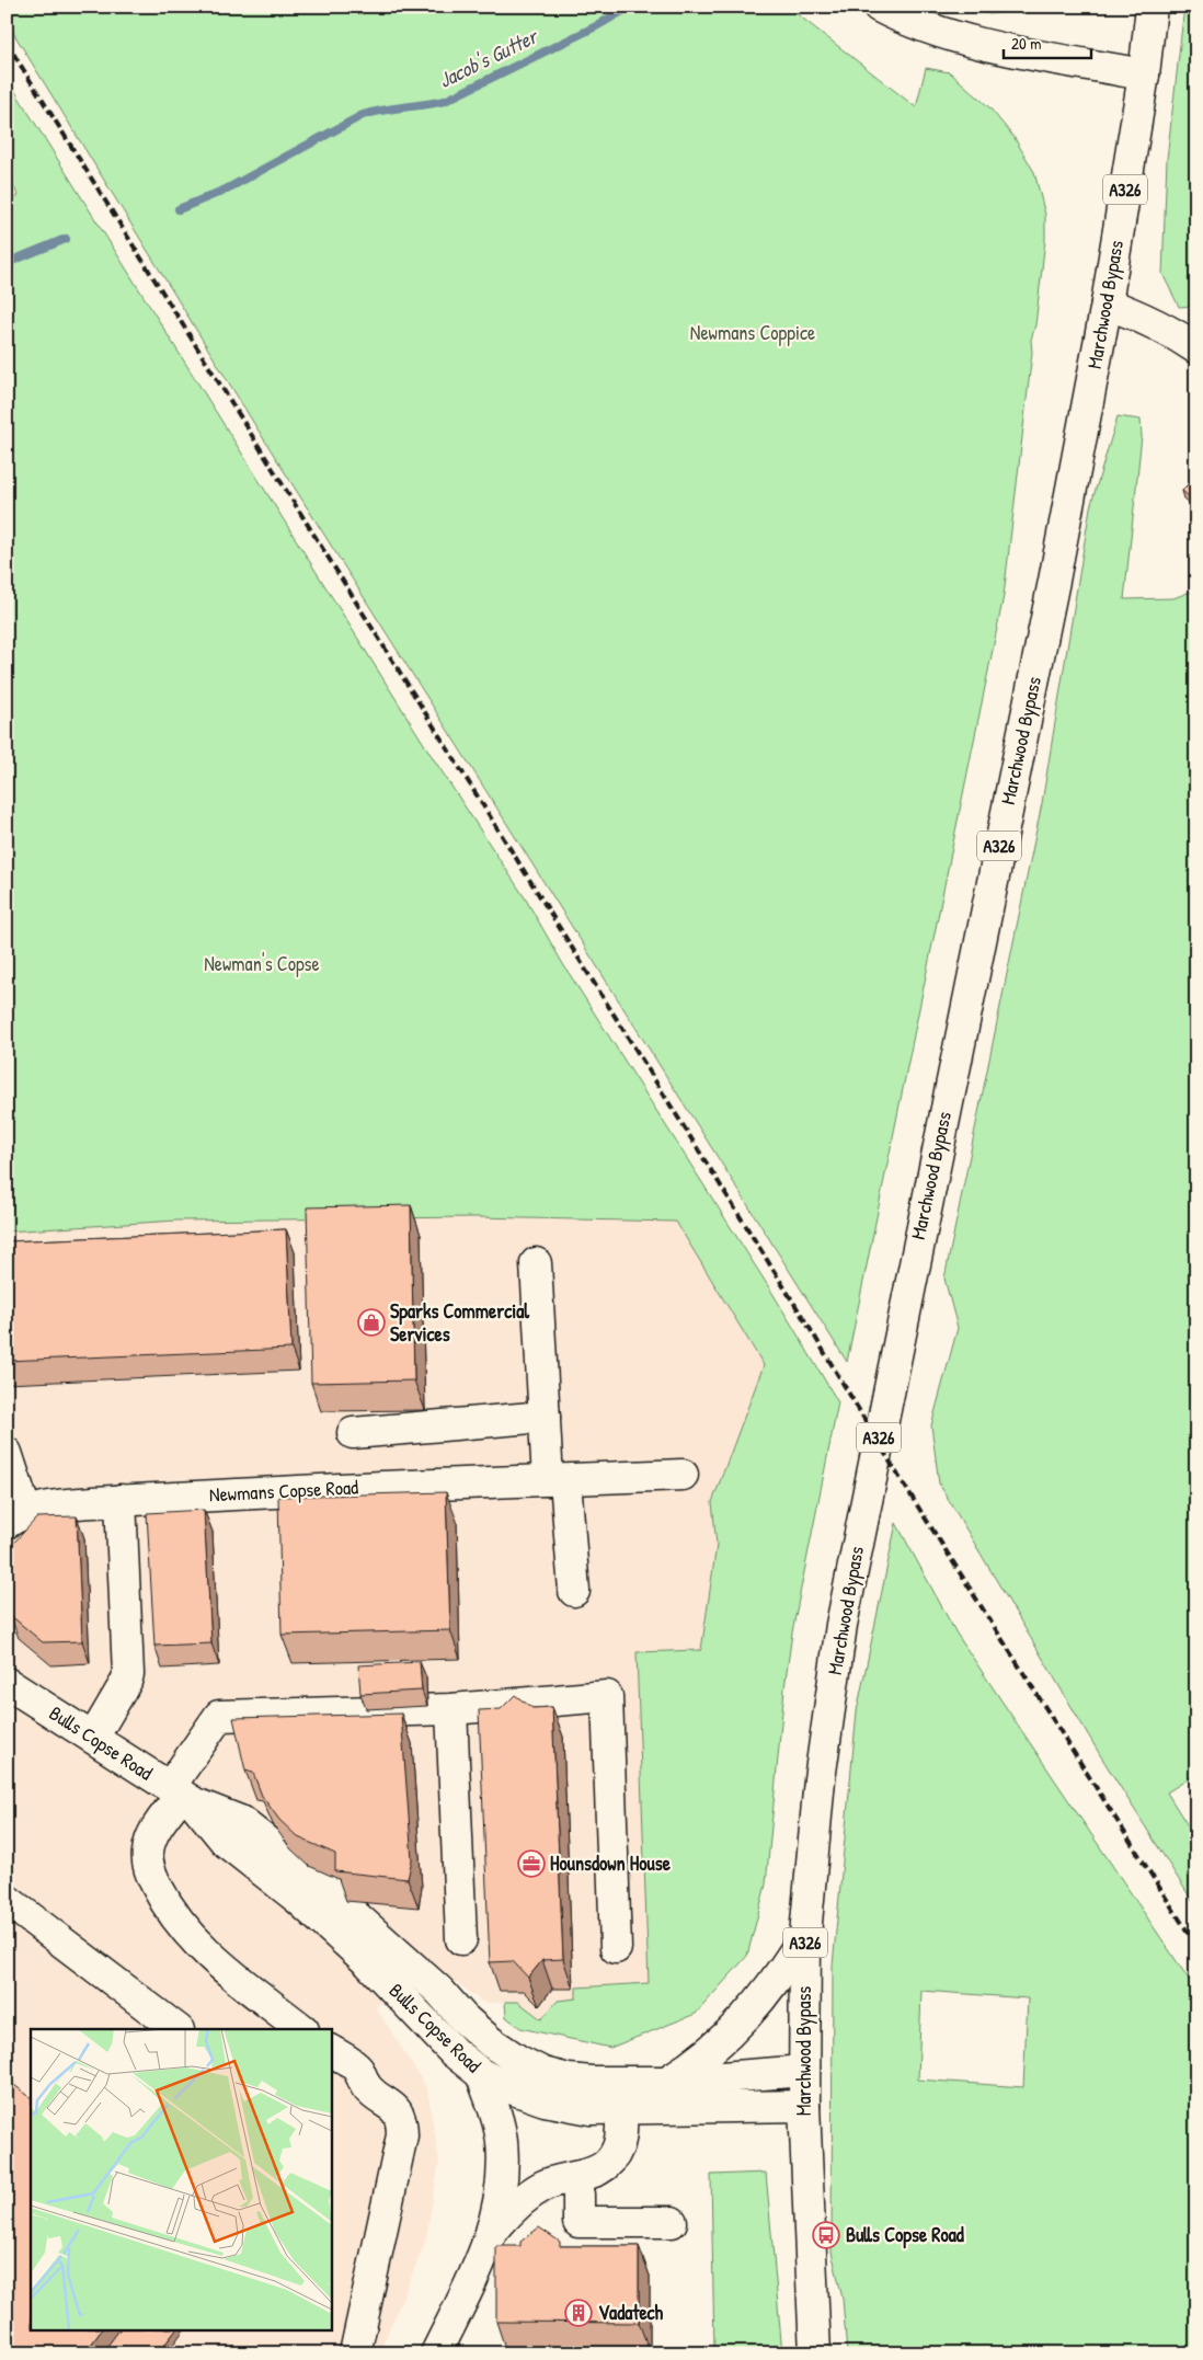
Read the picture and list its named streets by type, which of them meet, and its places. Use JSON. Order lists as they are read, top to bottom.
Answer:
{
  "streets": {
    "main road": [
      "A326",
      "Marchwood Bypass",
      "Newmans Copse Road",
      "Bulls Copse Road"
    ]
  },
  "crossings": [
    ["Marchwood Bypass", "Bulls Copse Road"]
  ],
  "water": ["Jacob's Gutter"],
  "parks": ["Newmans Coppice", "Newman's Copse"],
  "places": {
    "shop": ["Sparks Commercial Services"],
    "office": ["Hounsdown House"],
    "bus stop": ["Bulls Copse Road"],
    "building": ["Vadatech"]
  },
  "scale_bar": "20 m"
}
